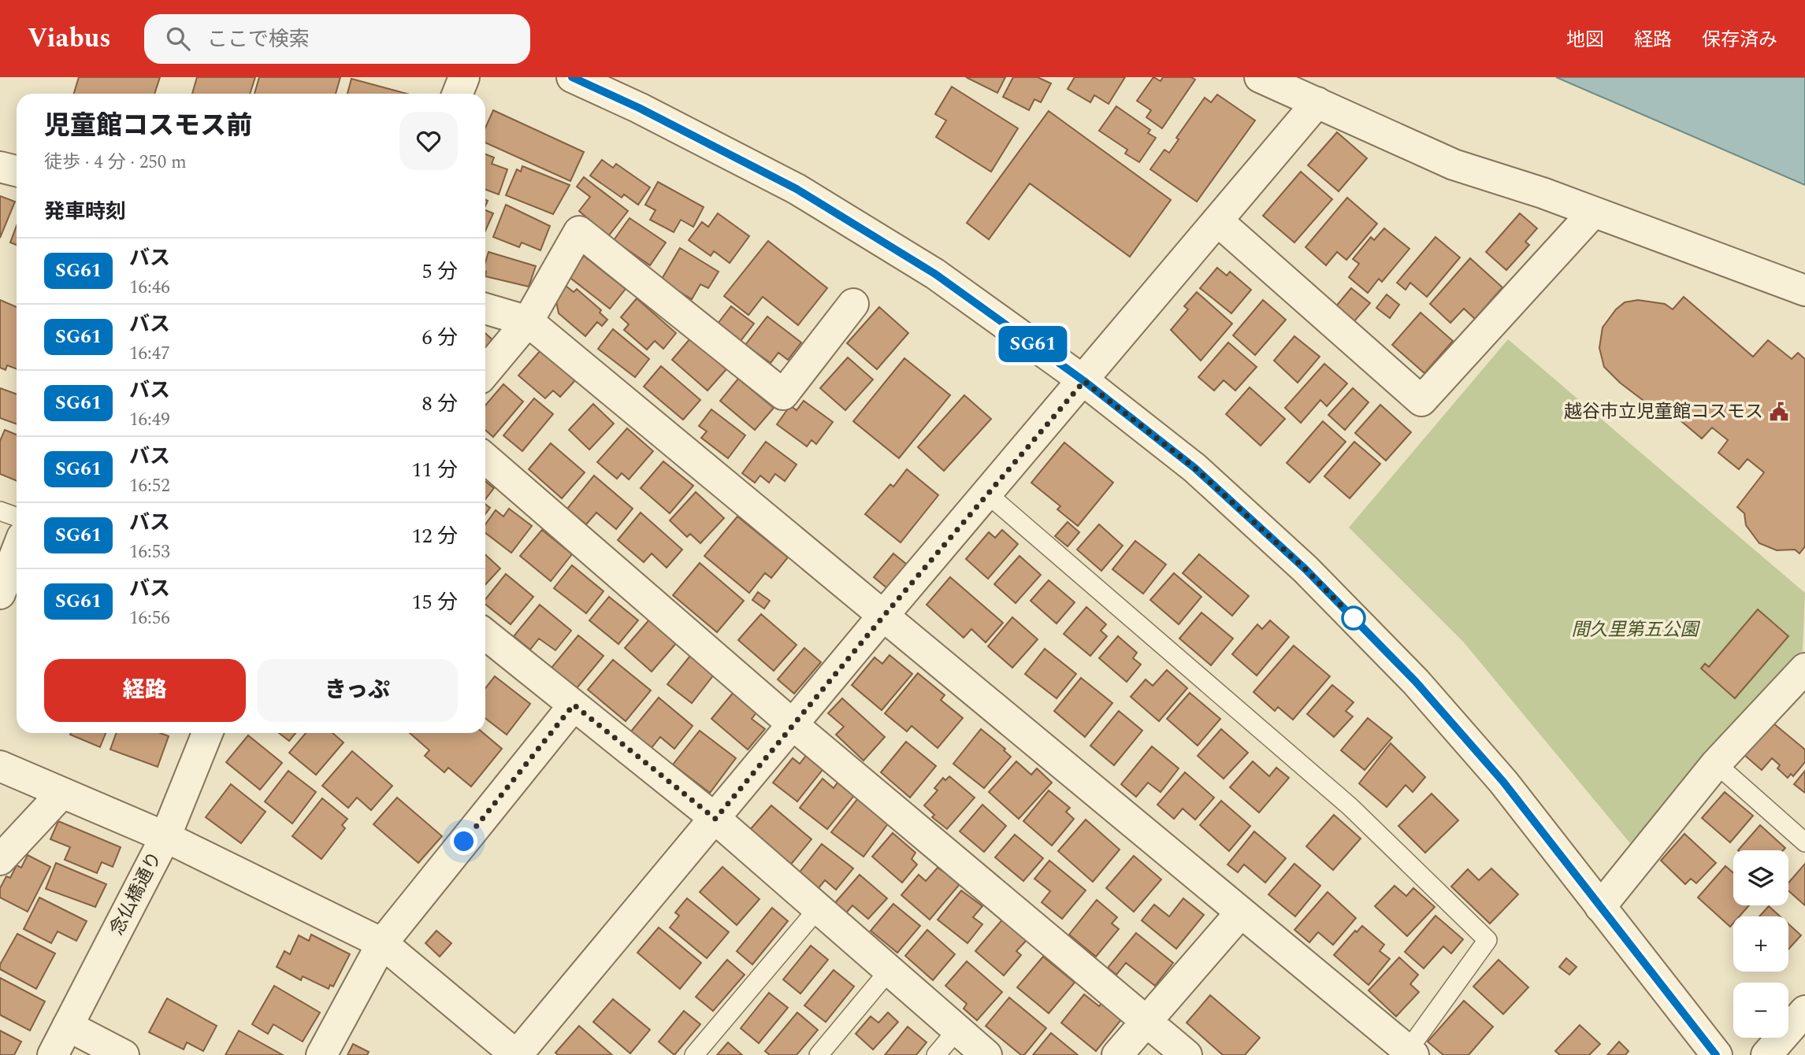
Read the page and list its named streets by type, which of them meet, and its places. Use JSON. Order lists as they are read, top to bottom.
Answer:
{
  "streets": {
    "street": ["念仏橋通り"]
  },
  "parks": ["間久里第五公園"],
  "places": {
    "public building": ["越谷市立児童館コスモス"]
  },
  "lines": ["bus line SG61"],
  "page": {
    "header": "Viabus",
    "search": "ここで検索",
    "nav": ["地図", "経路", "保存済み"],
    "on_map": "SG61",
    "heading": [
      ["児童館コスモス前", "徒歩 · 4 分 · 250 m"],
      "発車時刻"
    ],
    "list": [
      {
        "mark": "SG61",
        "name": "バス",
        "note": "16:46",
        "value": "5 分"
      },
      {
        "mark": "SG61",
        "name": "バス",
        "note": "16:47",
        "value": "6 分"
      },
      {
        "mark": "SG61",
        "name": "バス",
        "note": "16:49",
        "value": "8 分"
      },
      {
        "mark": "SG61",
        "name": "バス",
        "note": "16:52",
        "value": "11 分"
      },
      {
        "mark": "SG61",
        "name": "バス",
        "note": "16:53",
        "value": "12 分"
      },
      {
        "mark": "SG61",
        "name": "バス",
        "note": "16:56",
        "value": "15 分"
      }
    ],
    "buttons": ["経路", "きっぷ"],
    "map_buttons": ["+", "−"]
  }
}
